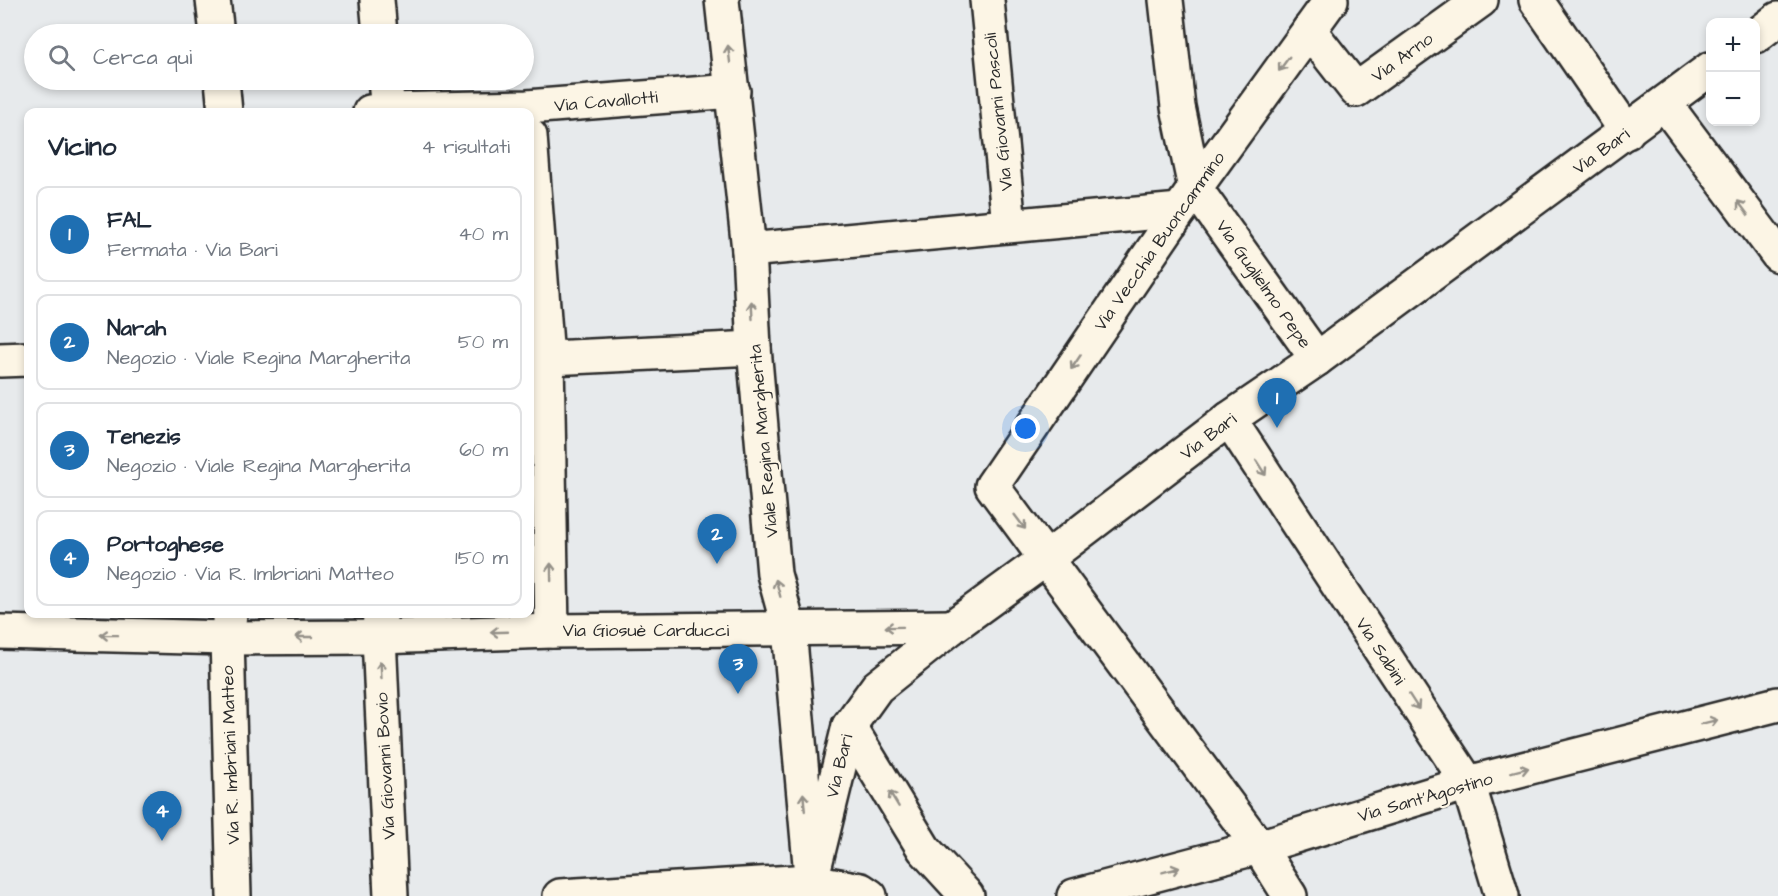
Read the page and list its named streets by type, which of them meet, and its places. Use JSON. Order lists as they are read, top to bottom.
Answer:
{
  "streets": {
    "street": [
      "Via Arno",
      "Via Cavallotti",
      "Via Giovanni Pascoli",
      "Via Bari",
      "Via Vecchia Buoncammino",
      "Via Guglielmo Pepe",
      "Viale Regina Margherita",
      "Via Giosuè Carducci",
      "Via Sabini",
      "Via R. Imbriani Matteo",
      "Via Giovanni Bovio",
      "Via Sant'Agostino"
    ]
  },
  "crossings": [
    ["Via Arno", "Via Vecchia Buoncammino"],
    ["Via Cavallotti", "Viale Regina Margherita"],
    ["Via Bari", "Via Vecchia Buoncammino"],
    ["Via Bari", "Via Guglielmo Pepe"],
    ["Via Bari", "Viale Regina Margherita"],
    ["Via Bari", "Via Giosuè Carducci"],
    ["Via Bari", "Via Sabini"],
    ["Via Vecchia Buoncammino", "Via Guglielmo Pepe"],
    ["Viale Regina Margherita", "Via Giosuè Carducci"],
    ["Via Giosuè Carducci", "Via R. Imbriani Matteo"],
    ["Via Giosuè Carducci", "Via Giovanni Bovio"],
    ["Via Sabini", "Via Sant'Agostino"]
  ],
  "one_way": [
    "Via Vecchia Buoncammino",
    "Via Giosuè Carducci",
    "Via Giovanni Bovio",
    "Via Sant'Agostino"
  ],
  "page": {
    "map_buttons": ["+", "−"],
    "search": "Cerca qui",
    "heading": ["Vicino", "4 risultati"],
    "list": [
      {
        "mark": "1",
        "name": "FAL",
        "note": "Fermata · Via Bari",
        "value": "40 m"
      },
      {
        "mark": "2",
        "name": "Narah",
        "note": "Negozio · Viale Regina Margherita",
        "value": "50 m"
      },
      {
        "mark": "3",
        "name": "Tenezis",
        "note": "Negozio · Viale Regina Margherita",
        "value": "60 m"
      },
      {
        "mark": "4",
        "name": "Portoghese",
        "note": "Negozio · Via R. Imbriani Matteo",
        "value": "150 m"
      }
    ],
    "pins": [
      "1",
      "2",
      "3",
      "4"
    ]
  }
}
